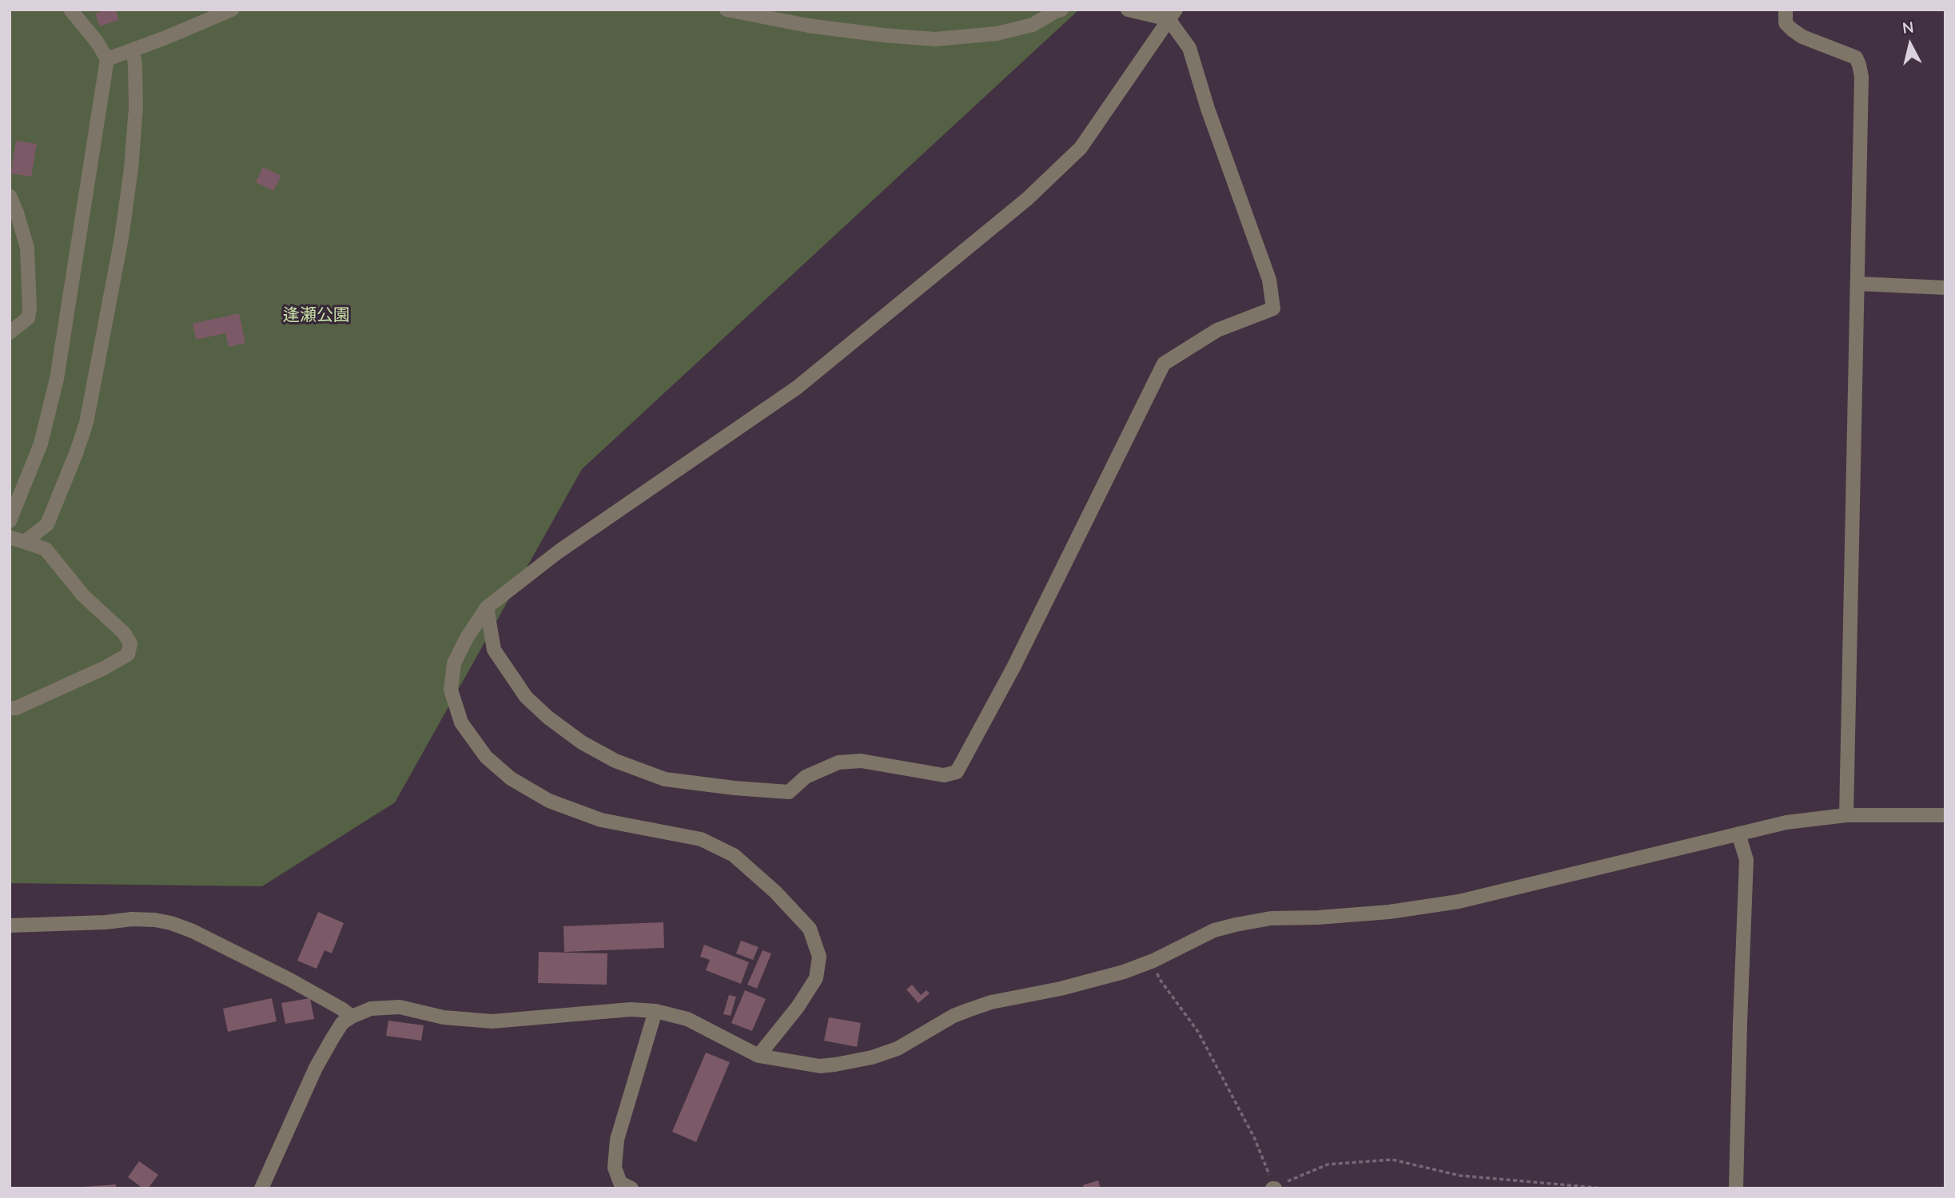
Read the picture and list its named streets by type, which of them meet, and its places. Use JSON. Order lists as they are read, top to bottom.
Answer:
{
  "parks": ["逢瀬公園"],
  "north": "top"
}
